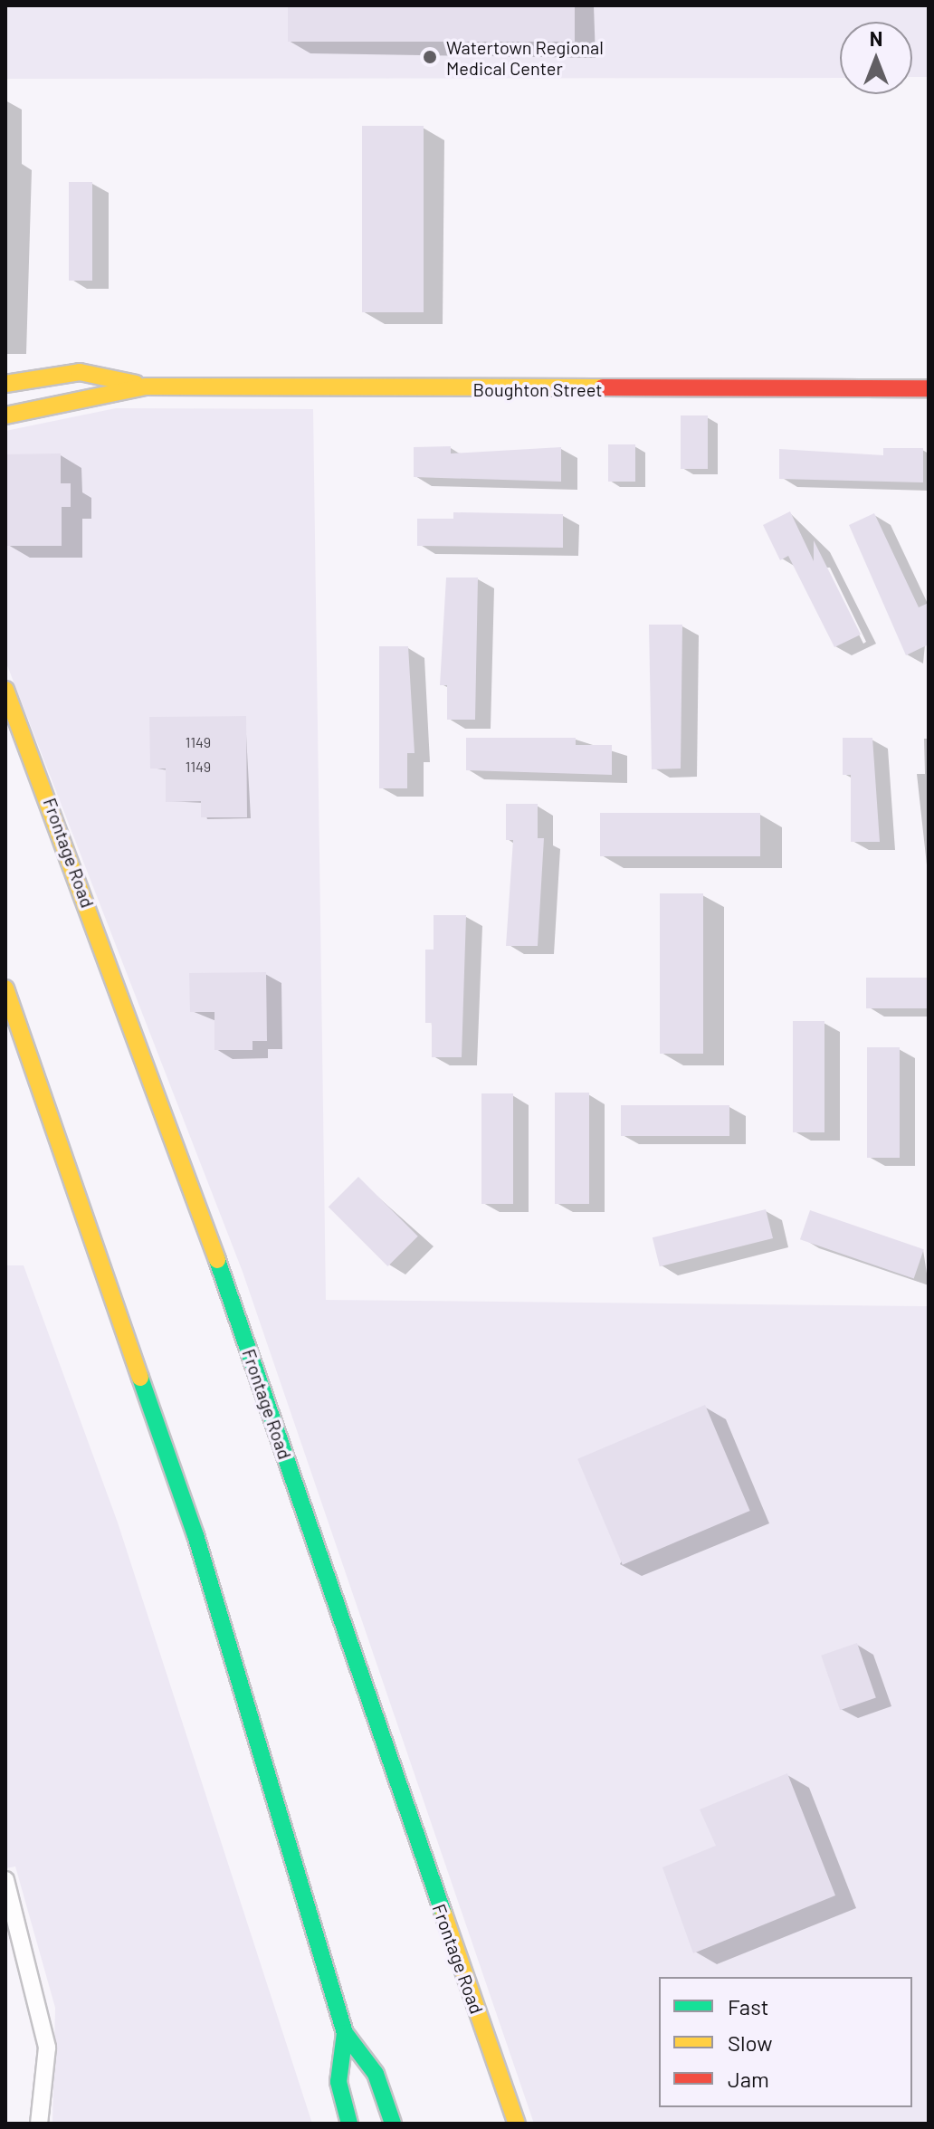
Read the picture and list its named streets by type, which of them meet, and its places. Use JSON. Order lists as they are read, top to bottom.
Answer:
{
  "streets": {
    "main road": ["Boughton Street", "Frontage Road"]
  },
  "places": ["Watertown Regional Medical Center"],
  "house_numbers": ["1149", "1149"],
  "legend": ["Fast", "Slow", "Jam"],
  "north": "top"
}
